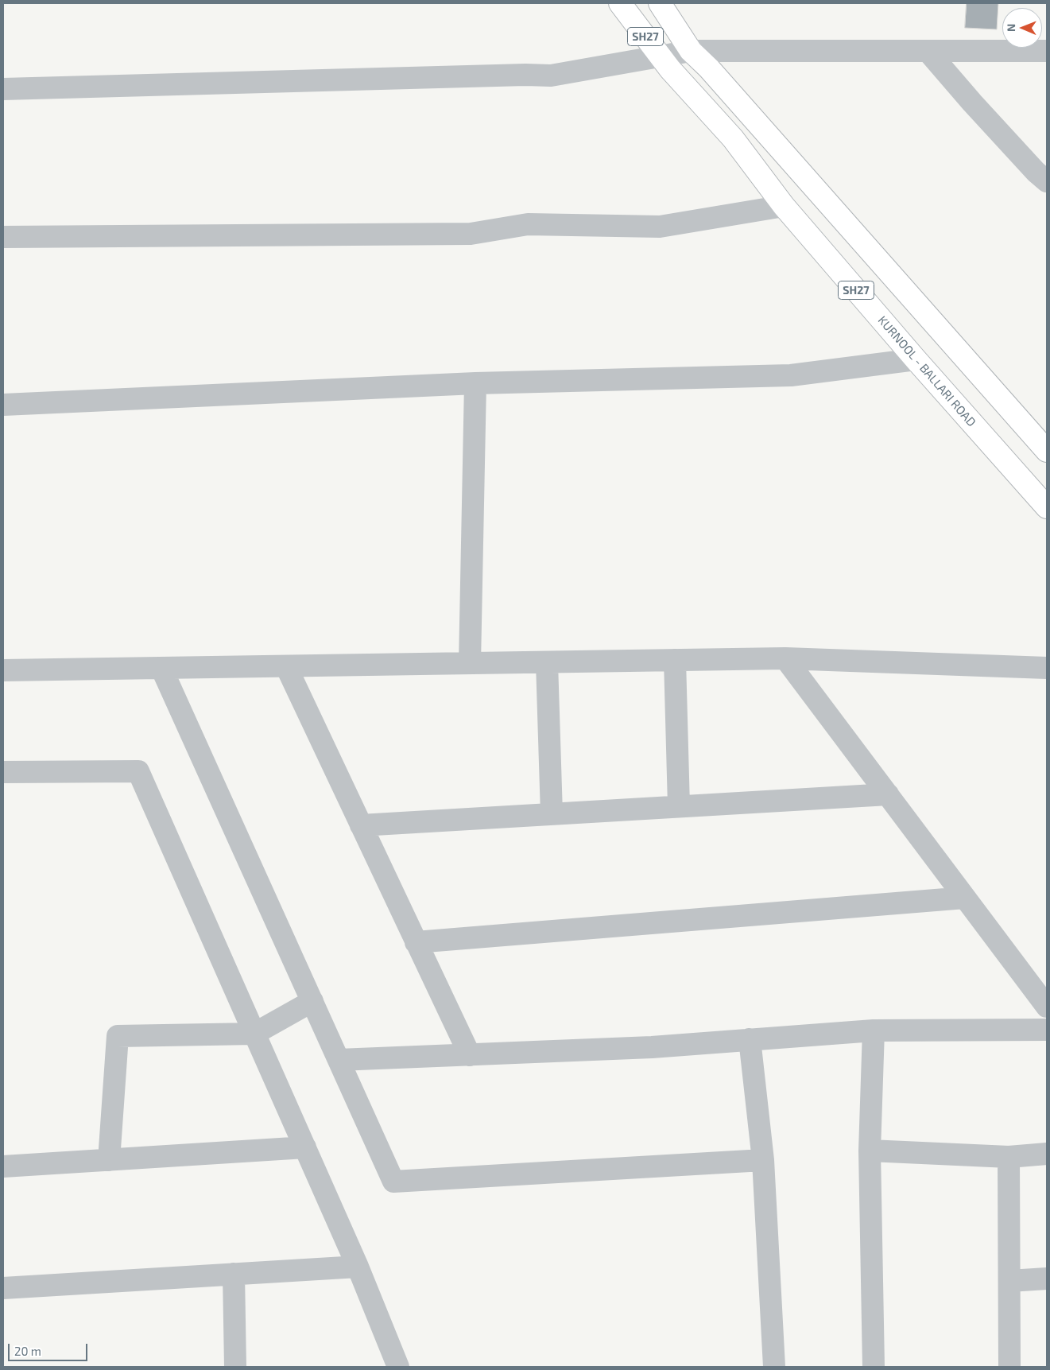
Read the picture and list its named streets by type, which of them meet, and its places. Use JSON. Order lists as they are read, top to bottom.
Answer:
{
  "streets": {
    "main road": ["SH27", "KURNOOL - BALLARI ROAD"]
  },
  "crossings": [
    ["SH27", "KURNOOL - BALLARI ROAD"]
  ],
  "scale_bar": "20 m",
  "north": "left"
}
